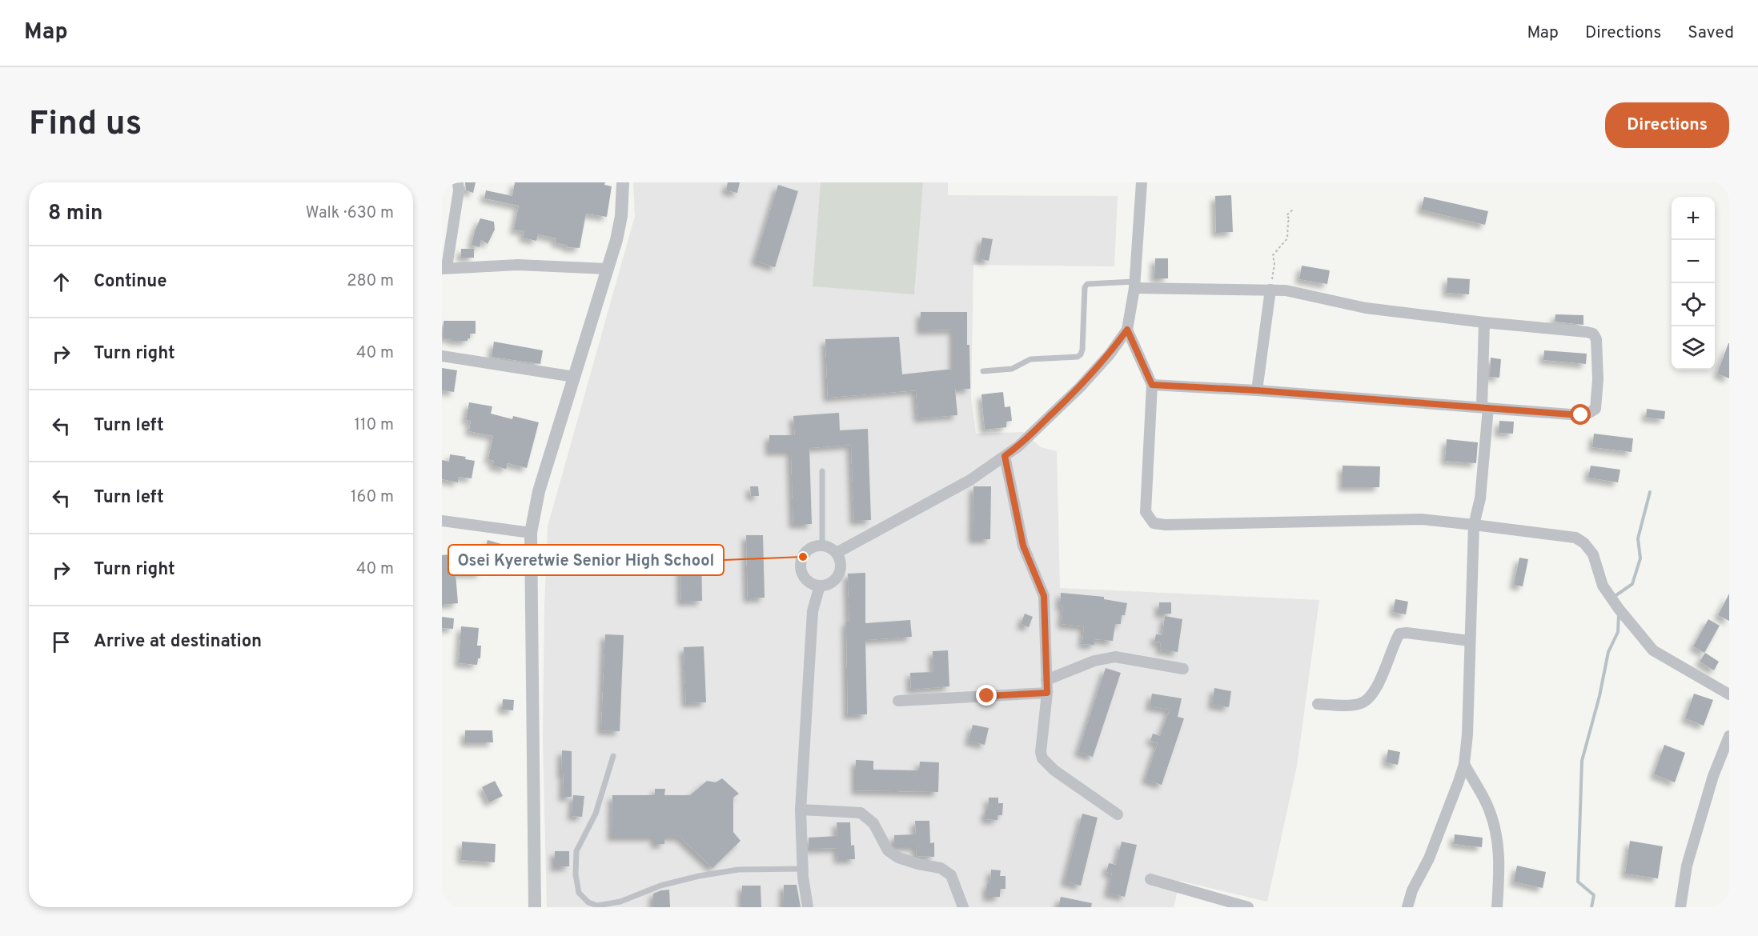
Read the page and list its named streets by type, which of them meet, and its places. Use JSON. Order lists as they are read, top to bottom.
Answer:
{
  "places": ["Osei Kyeretwie Senior High School"],
  "page": {
    "header": "Map",
    "nav": ["Map", "Directions", "Saved"],
    "buttons": "Directions",
    "title": "Find us",
    "heading": ["8 min", "Walk · 630 m"],
    "map_buttons": ["+", "−"],
    "list": [
      ["Continue", "280 m"],
      ["Turn right", "40 m"],
      ["Turn left", "110 m"],
      ["Turn left", "160 m"],
      ["Turn right", "40 m"],
      "Arrive at destination"
    ]
  }
}
